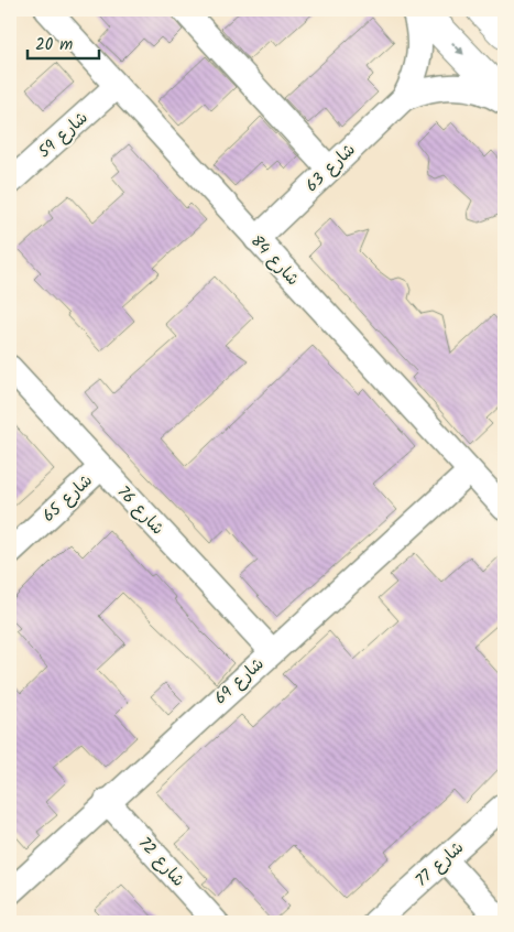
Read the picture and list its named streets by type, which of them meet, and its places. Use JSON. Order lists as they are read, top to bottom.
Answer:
{
  "streets": {
    "street": [
      "شارع 59",
      "شارع 63",
      "شارع 84",
      "شارع 65",
      "شارع 76",
      "شارع 69",
      "شارع 72",
      "شارع 77"
    ]
  },
  "crossings": [
    ["شارع 59", "شارع 84"],
    ["شارع 63", "شارع 84"],
    ["شارع 84", "شارع 69"],
    ["شارع 65", "شارع 76"],
    ["شارع 76", "شارع 69"],
    ["شارع 69", "شارع 72"]
  ],
  "scale_bar": "20 m"
}
